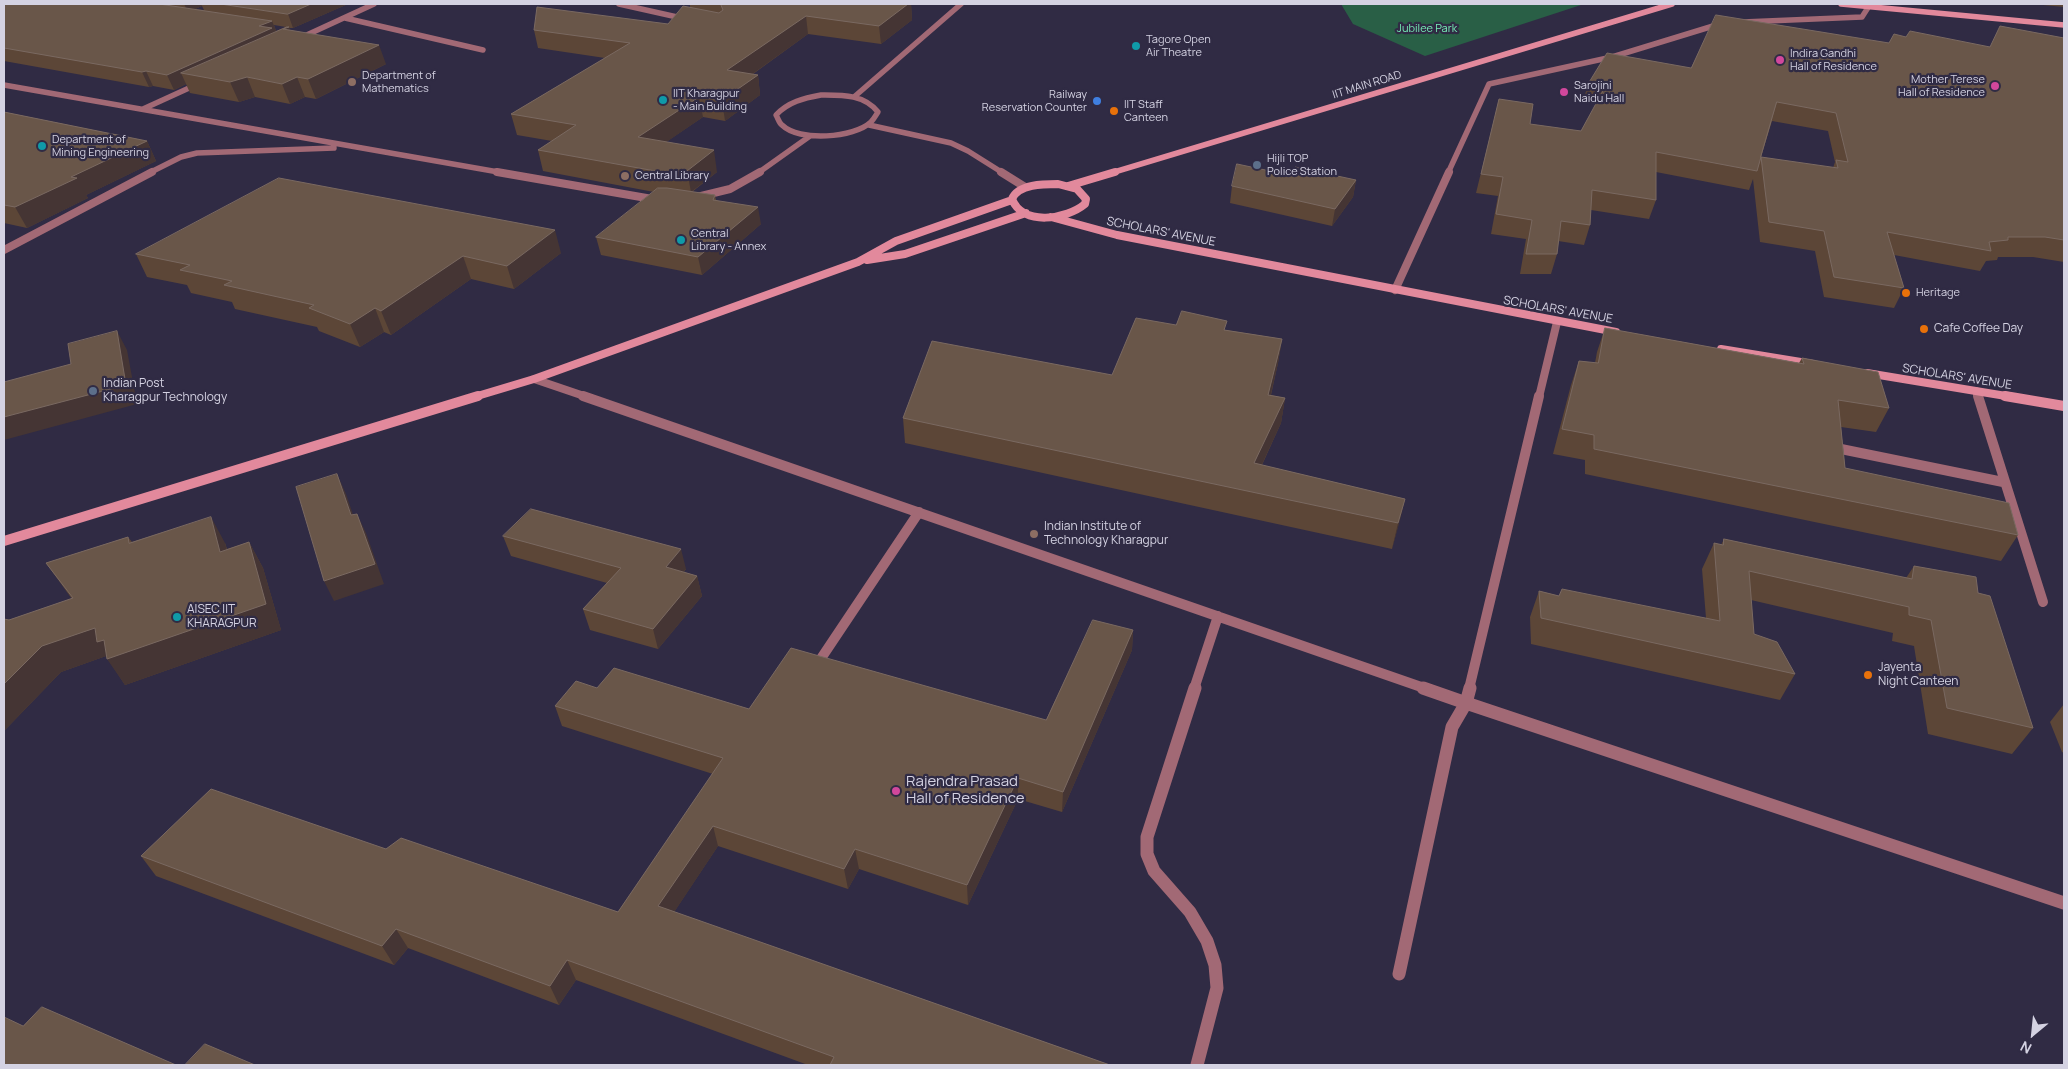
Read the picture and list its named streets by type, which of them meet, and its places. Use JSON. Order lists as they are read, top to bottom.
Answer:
{
  "streets": {
    "street": ["IIT MAIN ROAD", "SCHOLARS' AVENUE"]
  },
  "parks": ["Jubilee Park"],
  "places": [
    "Tagore Open Air Theatre",
    "Indira Gandhi Hall of Residence",
    "Department of Mathematics",
    "Mother Terese Hall of Residence",
    "Sarojini Naidu Hall",
    "IIT Kharagpur - Main Building",
    "Railway Reservation Counter",
    "IIT Staff Canteen",
    "Department of Mining Engineering",
    "Hijli TOP Police Station",
    "Central Library",
    "Central Library - Annex",
    "Heritage",
    "Cafe Coffee Day",
    "Indian Post Kharagpur Technology",
    "Indian Institute of Technology Kharagpur",
    "AISEC IIT KHARAGPUR",
    "Jayenta Night Canteen",
    "Rajendra Prasad Hall of Residence"
  ],
  "north": "bottom left"
}
